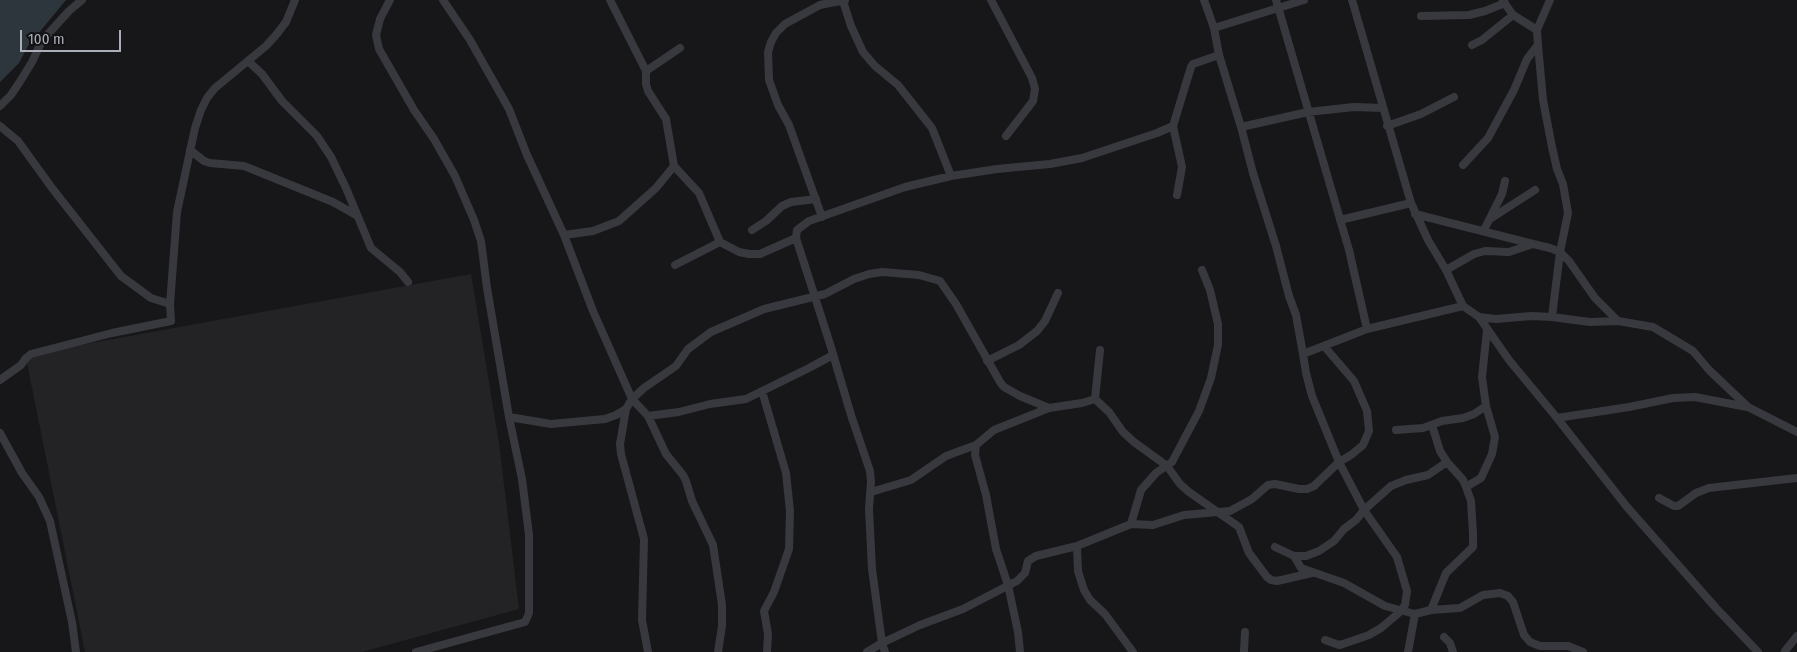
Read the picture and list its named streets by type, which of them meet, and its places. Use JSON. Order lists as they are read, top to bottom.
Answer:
{
  "scale_bar": "100 m"
}
